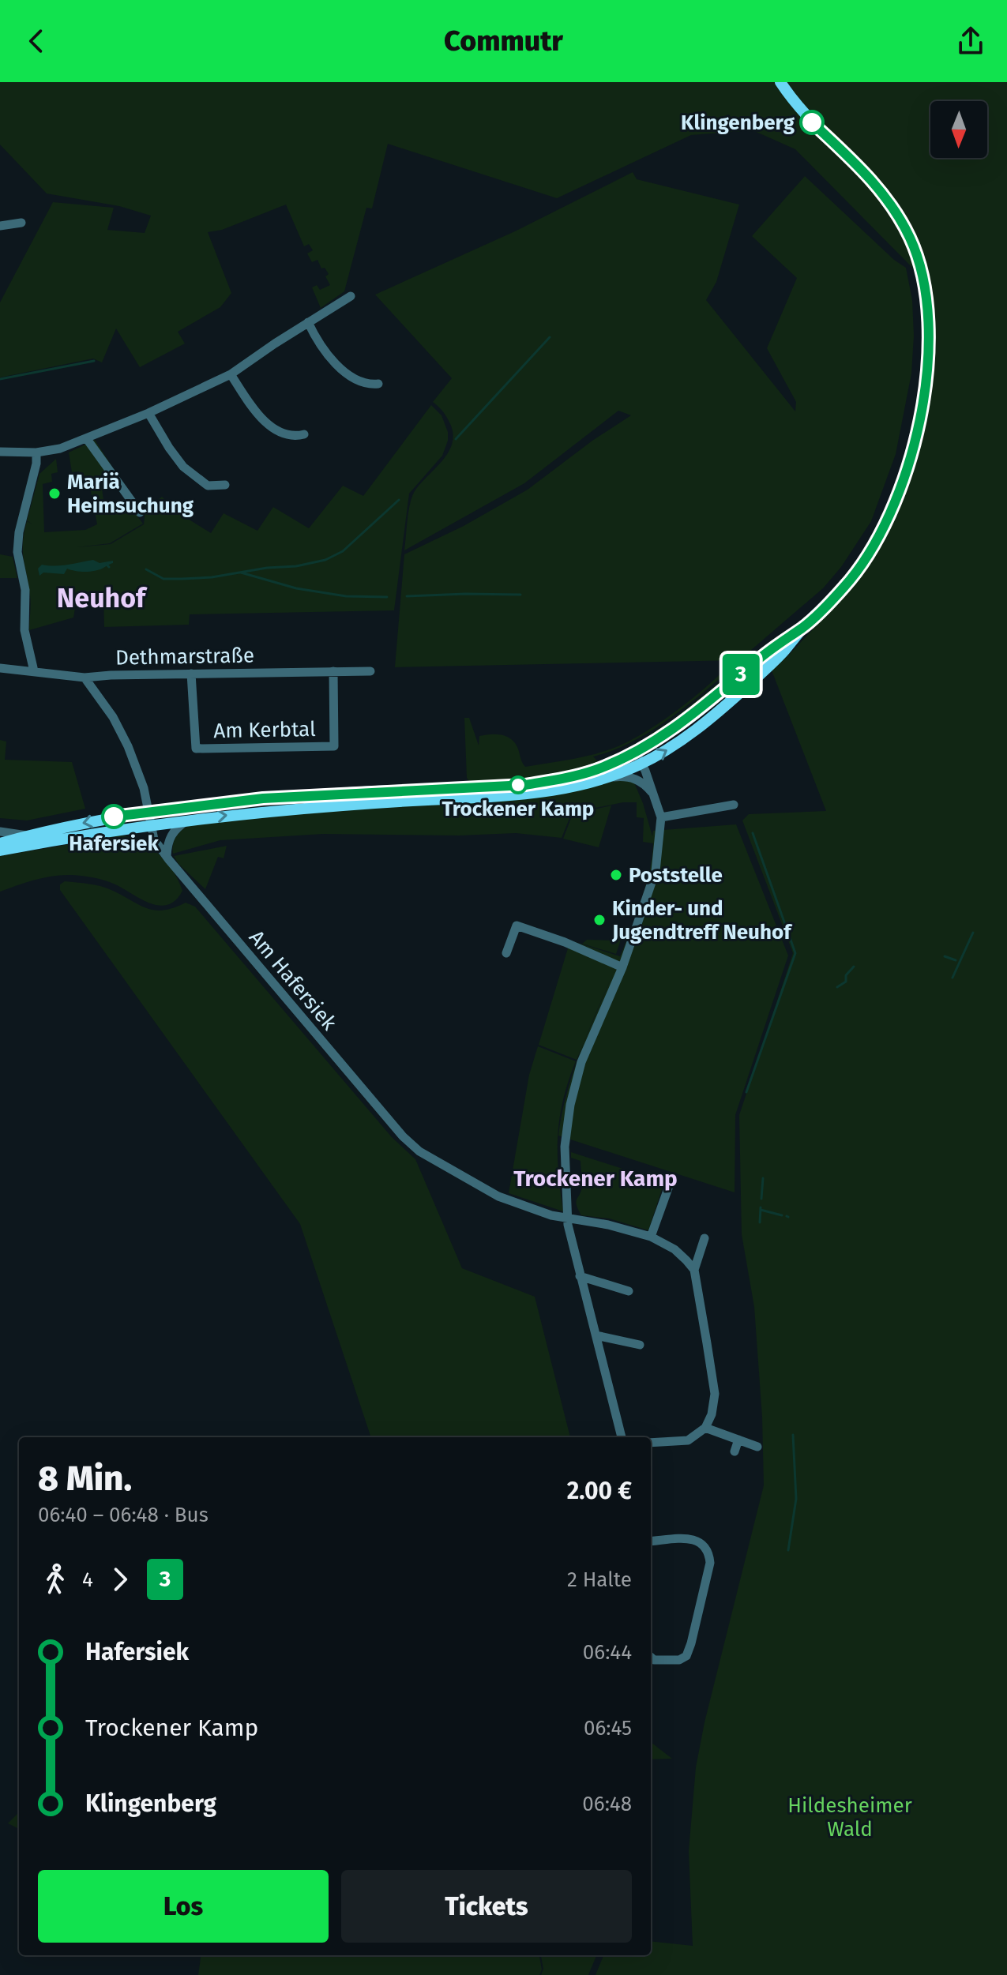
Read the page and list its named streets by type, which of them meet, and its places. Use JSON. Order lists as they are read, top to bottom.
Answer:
{
  "streets": {
    "street": ["Dethmarstraße", "Am Kerbtal", "Am Hafersiek"]
  },
  "crossings": [
    ["Dethmarstraße", "Am Kerbtal"],
    ["Dethmarstraße", "Am Hafersiek"]
  ],
  "districts": ["Neuhof", "Trockener Kamp"],
  "parks": ["Hildesheimer Wald"],
  "places": [
    "Klingenberg",
    "Mariä Heimsuchung",
    "Trockener Kamp",
    "Hafersiek",
    "Poststelle",
    "Kinder- und Jugendtreff Neuhof"
  ],
  "lines": ["bus line 3"],
  "north": "bottom",
  "page": {
    "header": "Commutr",
    "on_map": "3",
    "heading": ["8 Min.", "06:40 – 06:48 · Bus", "2.00 €"],
    "legs": ["4", "3", "2 Halte"],
    "list": [
      {
        "name": "Hafersiek",
        "value": "06:44"
      },
      {
        "name": "Trockener Kamp",
        "value": "06:45"
      },
      {
        "name": "Klingenberg",
        "value": "06:48"
      }
    ],
    "buttons": ["Los", "Tickets"]
  }
}
